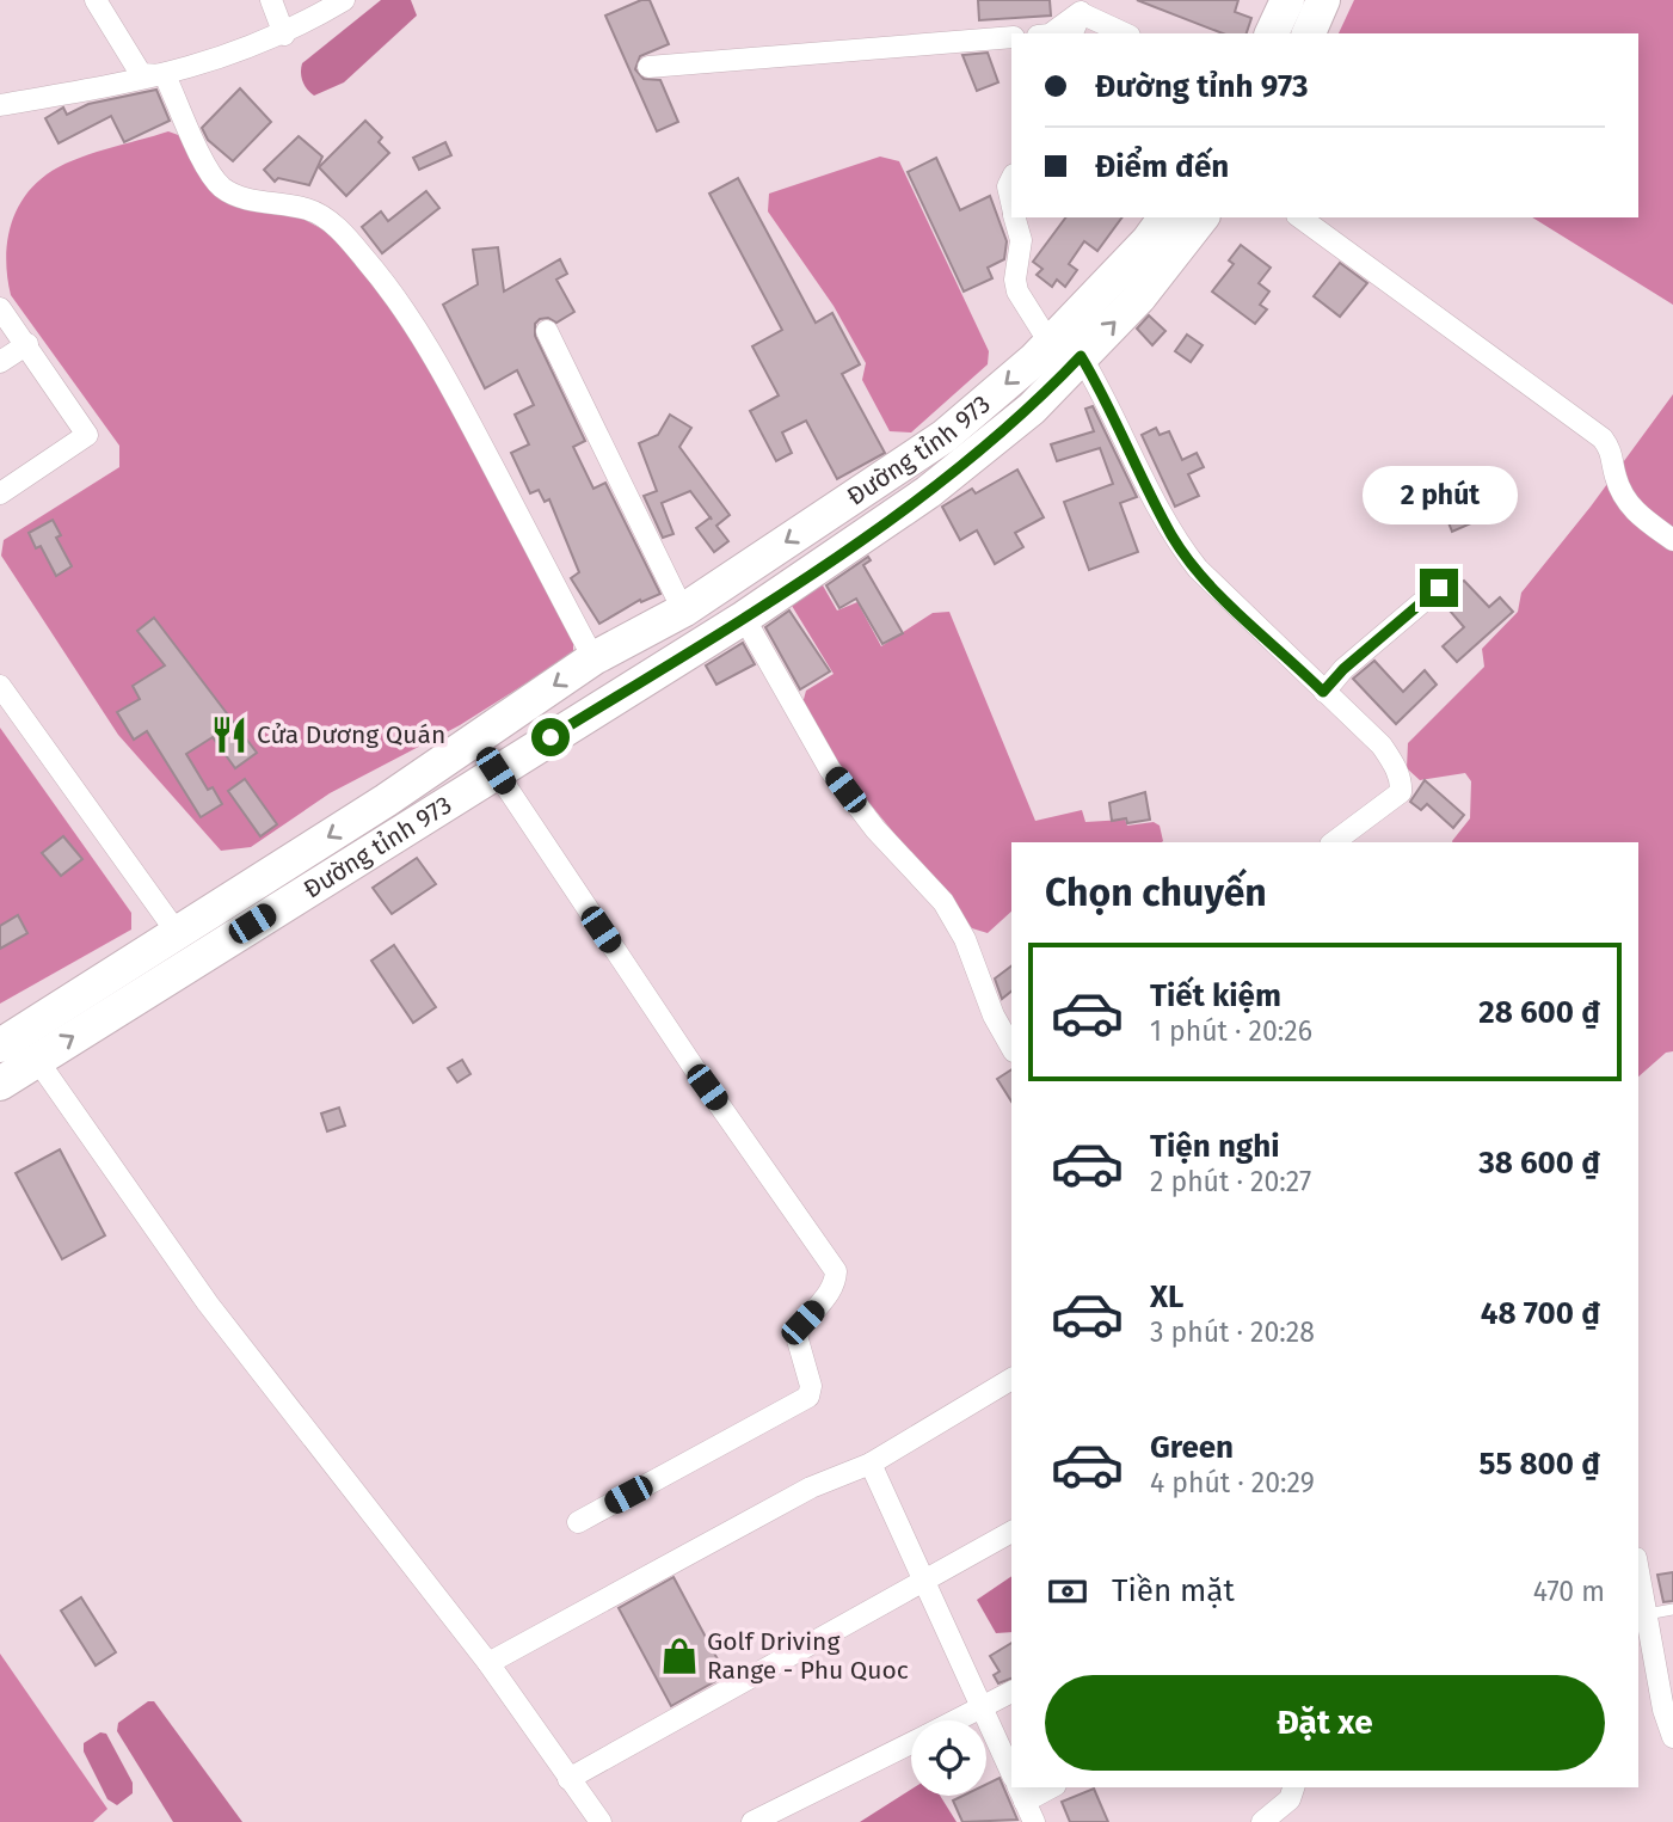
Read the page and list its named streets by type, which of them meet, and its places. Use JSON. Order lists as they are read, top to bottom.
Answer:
{
  "streets": {
    "main road": ["Đường tỉnh 973"]
  },
  "places": {
    "restaurant": ["Cửa Dương Quán"],
    "shop": ["Golf Driving Range - Phu Quoc"]
  },
  "page": {
    "banner": ["Đường tỉnh 973", "Điểm đến"],
    "bubble": "2 phút",
    "heading": "Chọn chuyến",
    "list": [
      {
        "name": "Tiết kiệm",
        "note": "1 phút · 20:26",
        "value": "28 600 ₫"
      },
      {
        "name": "Tiện nghi",
        "note": "2 phút · 20:27",
        "value": "38 600 ₫"
      },
      {
        "name": "XL",
        "note": "3 phút · 20:28",
        "value": "48 700 ₫"
      },
      {
        "name": "Green",
        "note": "4 phút · 20:29",
        "value": "55 800 ₫"
      }
    ],
    "pay": ["Tiền mặt", "470 m"],
    "buttons": "Đặt xe"
  }
}
